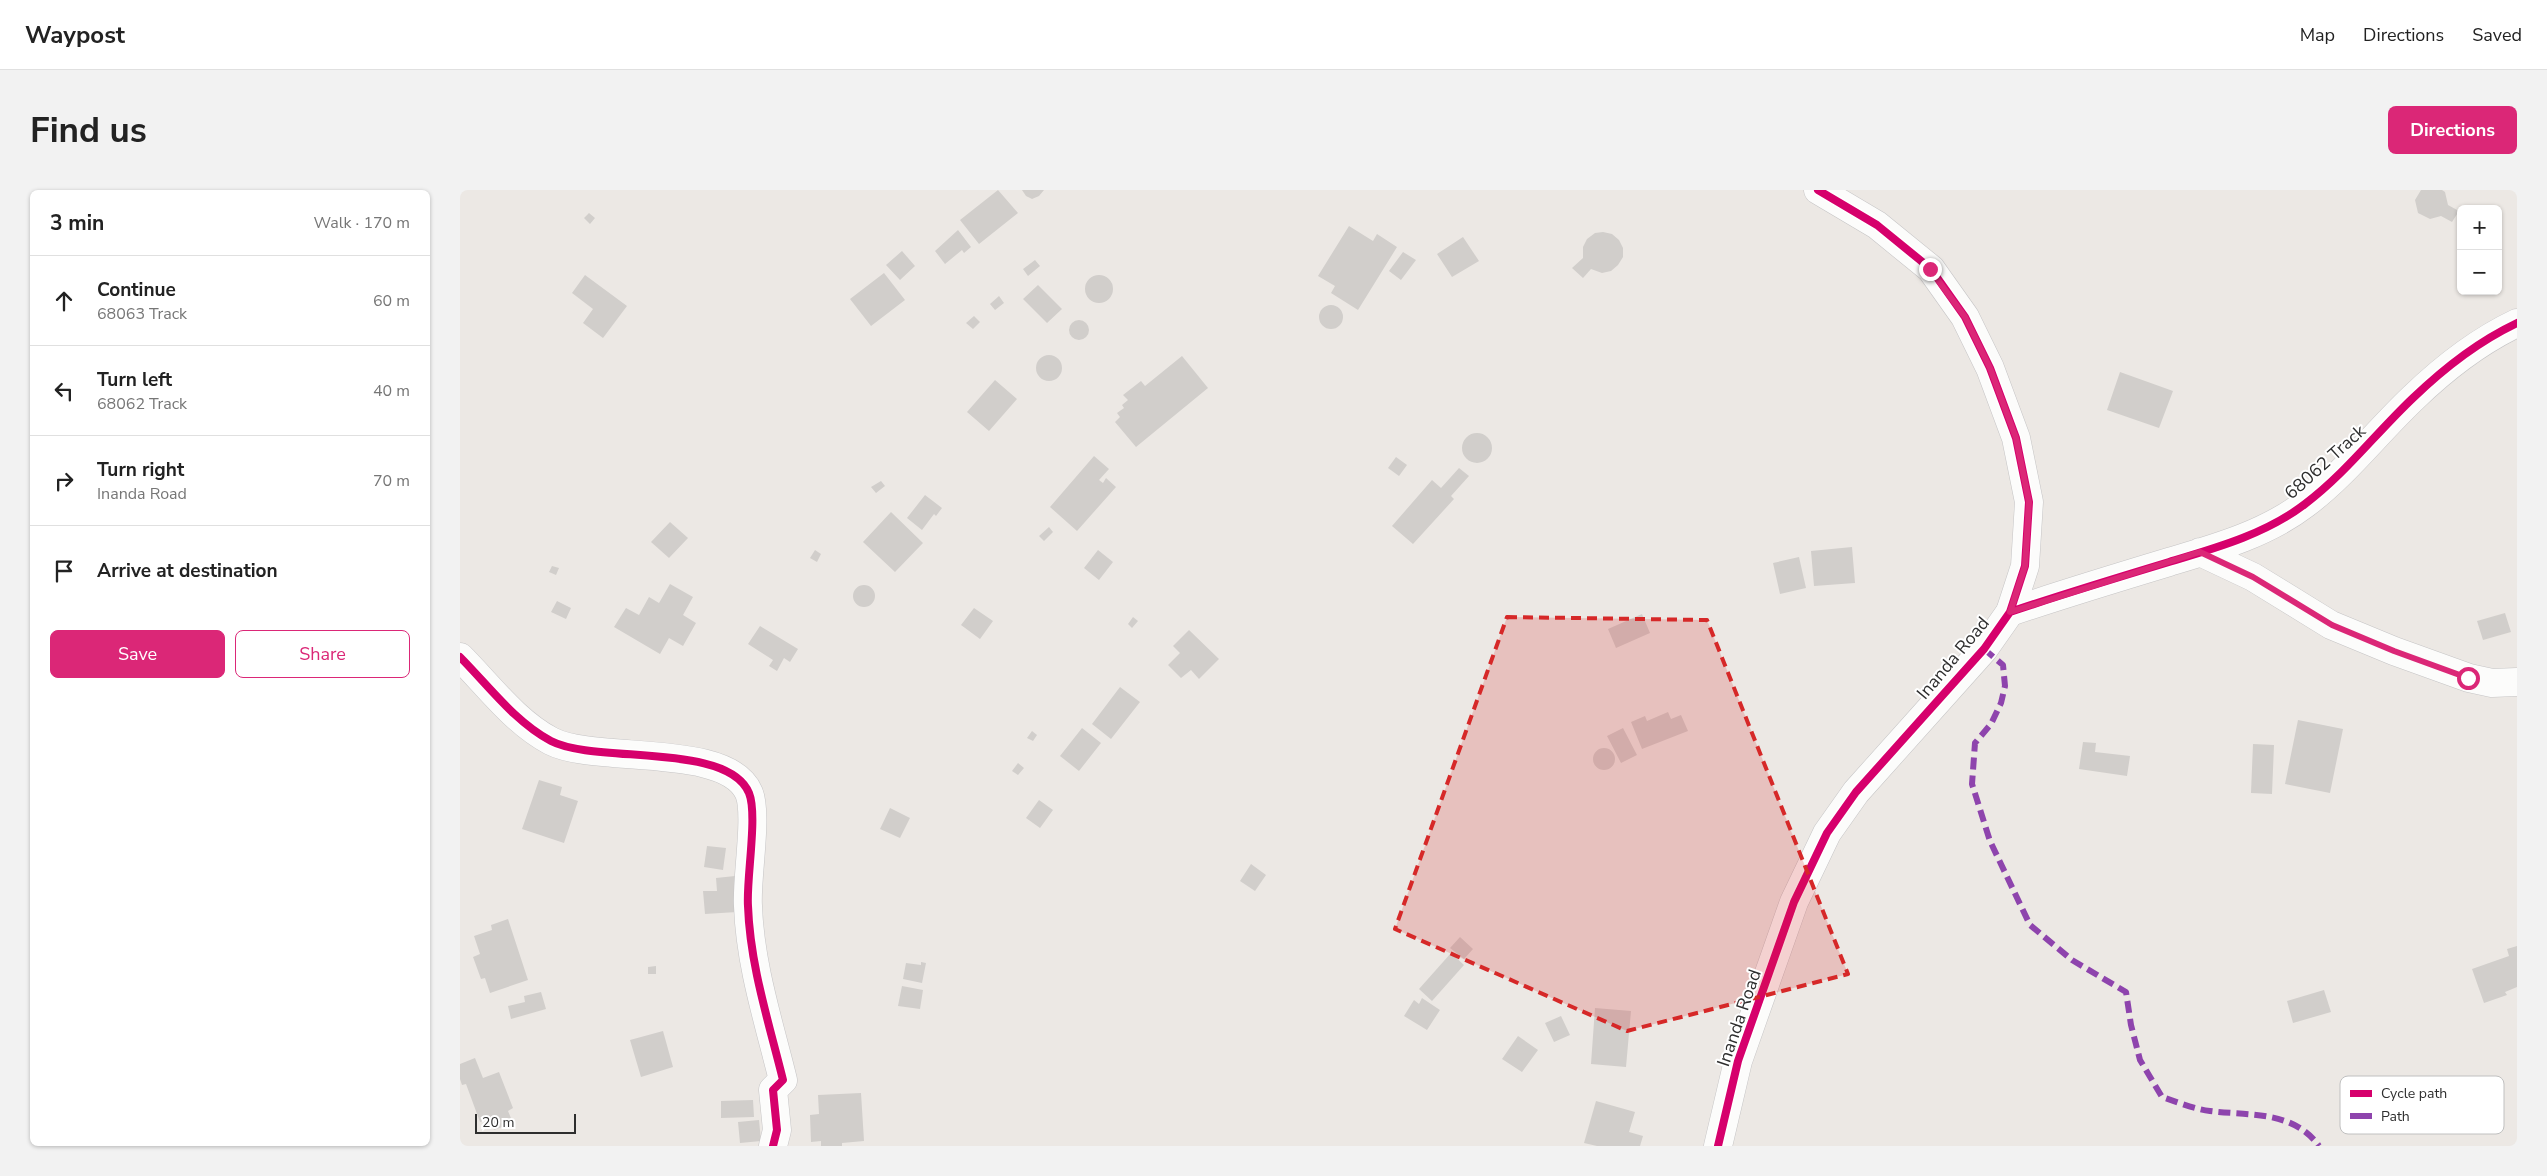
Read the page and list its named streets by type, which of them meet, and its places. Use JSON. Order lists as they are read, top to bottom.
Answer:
{
  "streets": {
    "street": ["68062 Track", "Inanda Road"]
  },
  "crossings": [
    ["68062 Track", "Inanda Road"]
  ],
  "legend": ["Cycle path", "Path"],
  "scale_bar": "20 m",
  "page": {
    "header": "Waypost",
    "nav": ["Map", "Directions", "Saved"],
    "buttons": [
      "Directions",
      ["Save", "Share"]
    ],
    "title": "Find us",
    "heading": ["3 min", "Walk · 170 m"],
    "map_buttons": ["+", "−"],
    "list": [
      ["Continue", "68063 Track", "60 m"],
      ["Turn left", "68062 Track", "40 m"],
      ["Turn right", "Inanda Road", "70 m"],
      "Arrive at destination"
    ],
    "scale": "20 m"
  }
}
